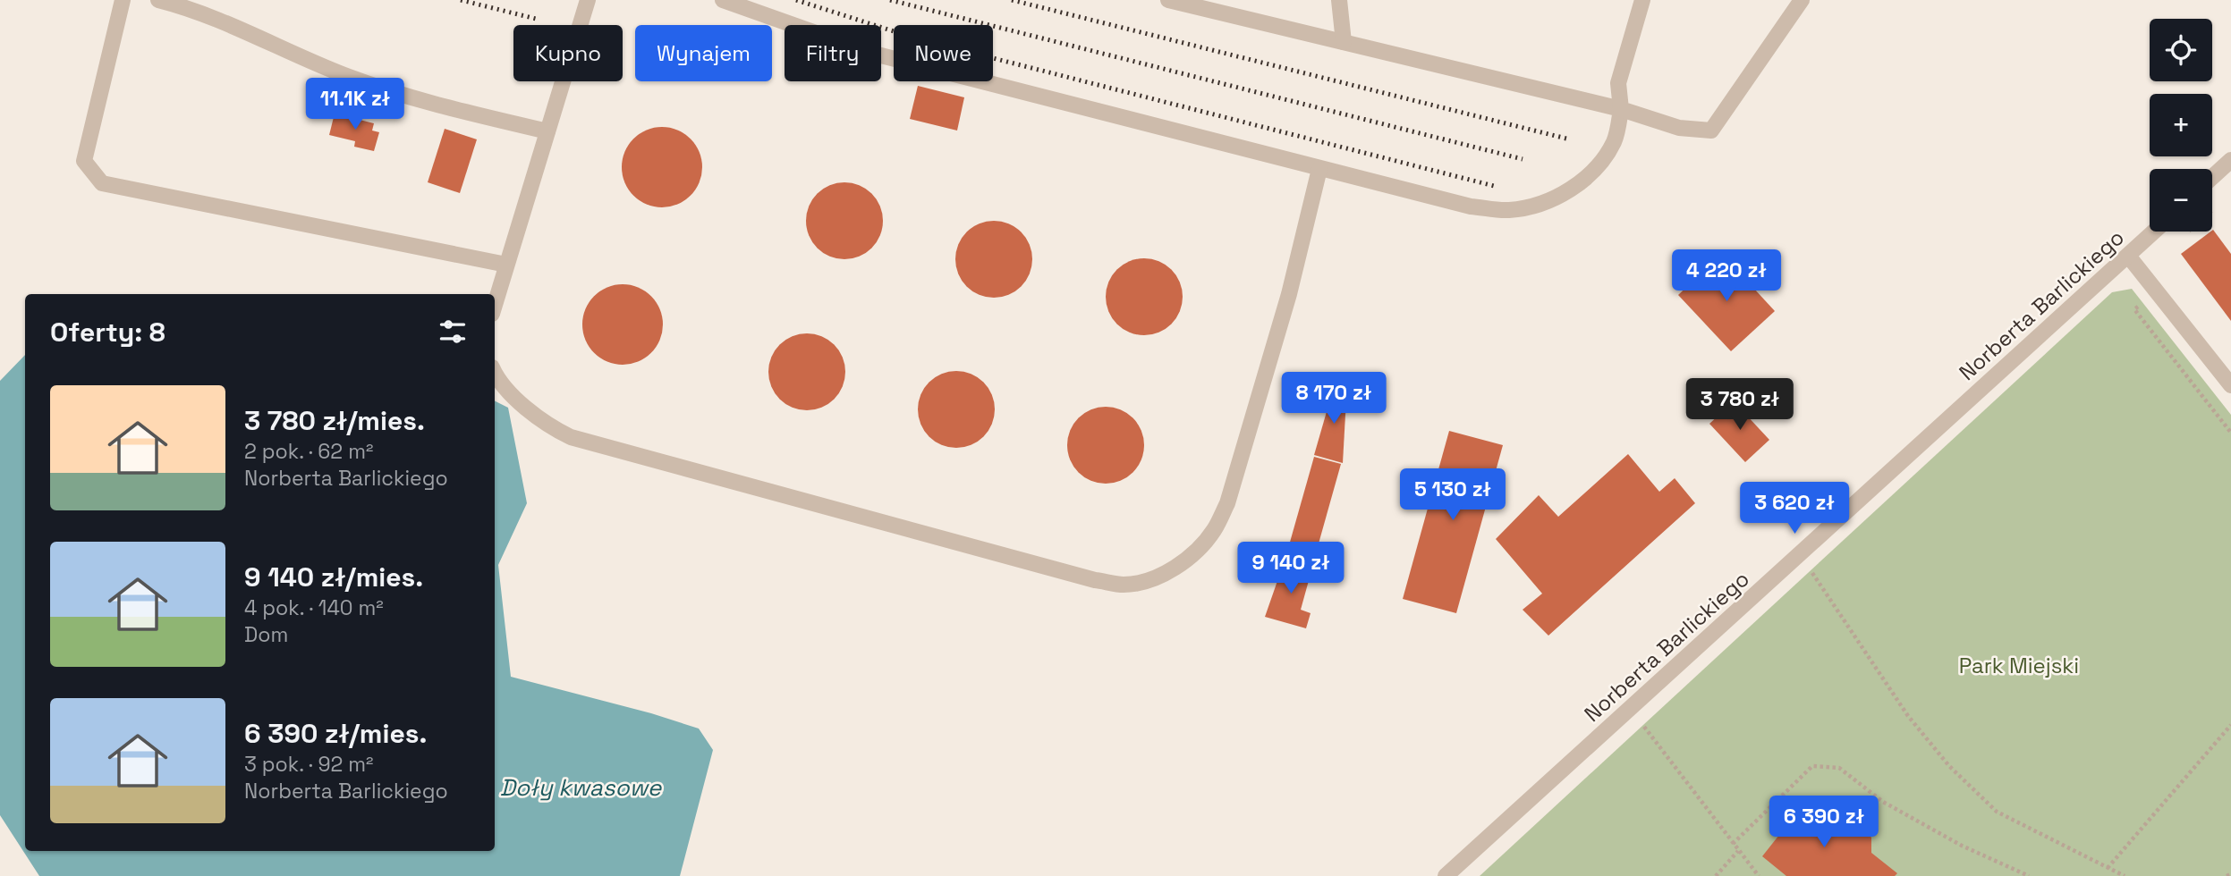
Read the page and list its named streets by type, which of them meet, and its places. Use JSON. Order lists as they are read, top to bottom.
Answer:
{
  "streets": {
    "street": ["Norberta Barlickiego"]
  },
  "water": ["Doły kwasowe"],
  "parks": ["Park Miejski"],
  "page": {
    "map_buttons": ["+", "−"],
    "chip": [
      "Kupno",
      "Wynajem",
      "Filtry",
      "Nowe"
    ],
    "price": [
      "11.1K zł",
      "4 220 zł",
      "8 170 zł",
      "3 780 zł",
      "5 130 zł",
      "3 620 zł",
      "9 140 zł",
      "6 390 zł"
    ],
    "heading": "Oferty: 8",
    "list": [
      {
        "name": "3 780 zł/mies.",
        "note": "2 pok. · 62 m² · Norberta Barlickiego"
      },
      {
        "name": "9 140 zł/mies.",
        "note": "4 pok. · 140 m² · Dom"
      },
      {
        "name": "6 390 zł/mies.",
        "note": "3 pok. · 92 m² · Norberta Barlickiego"
      }
    ]
  }
}
